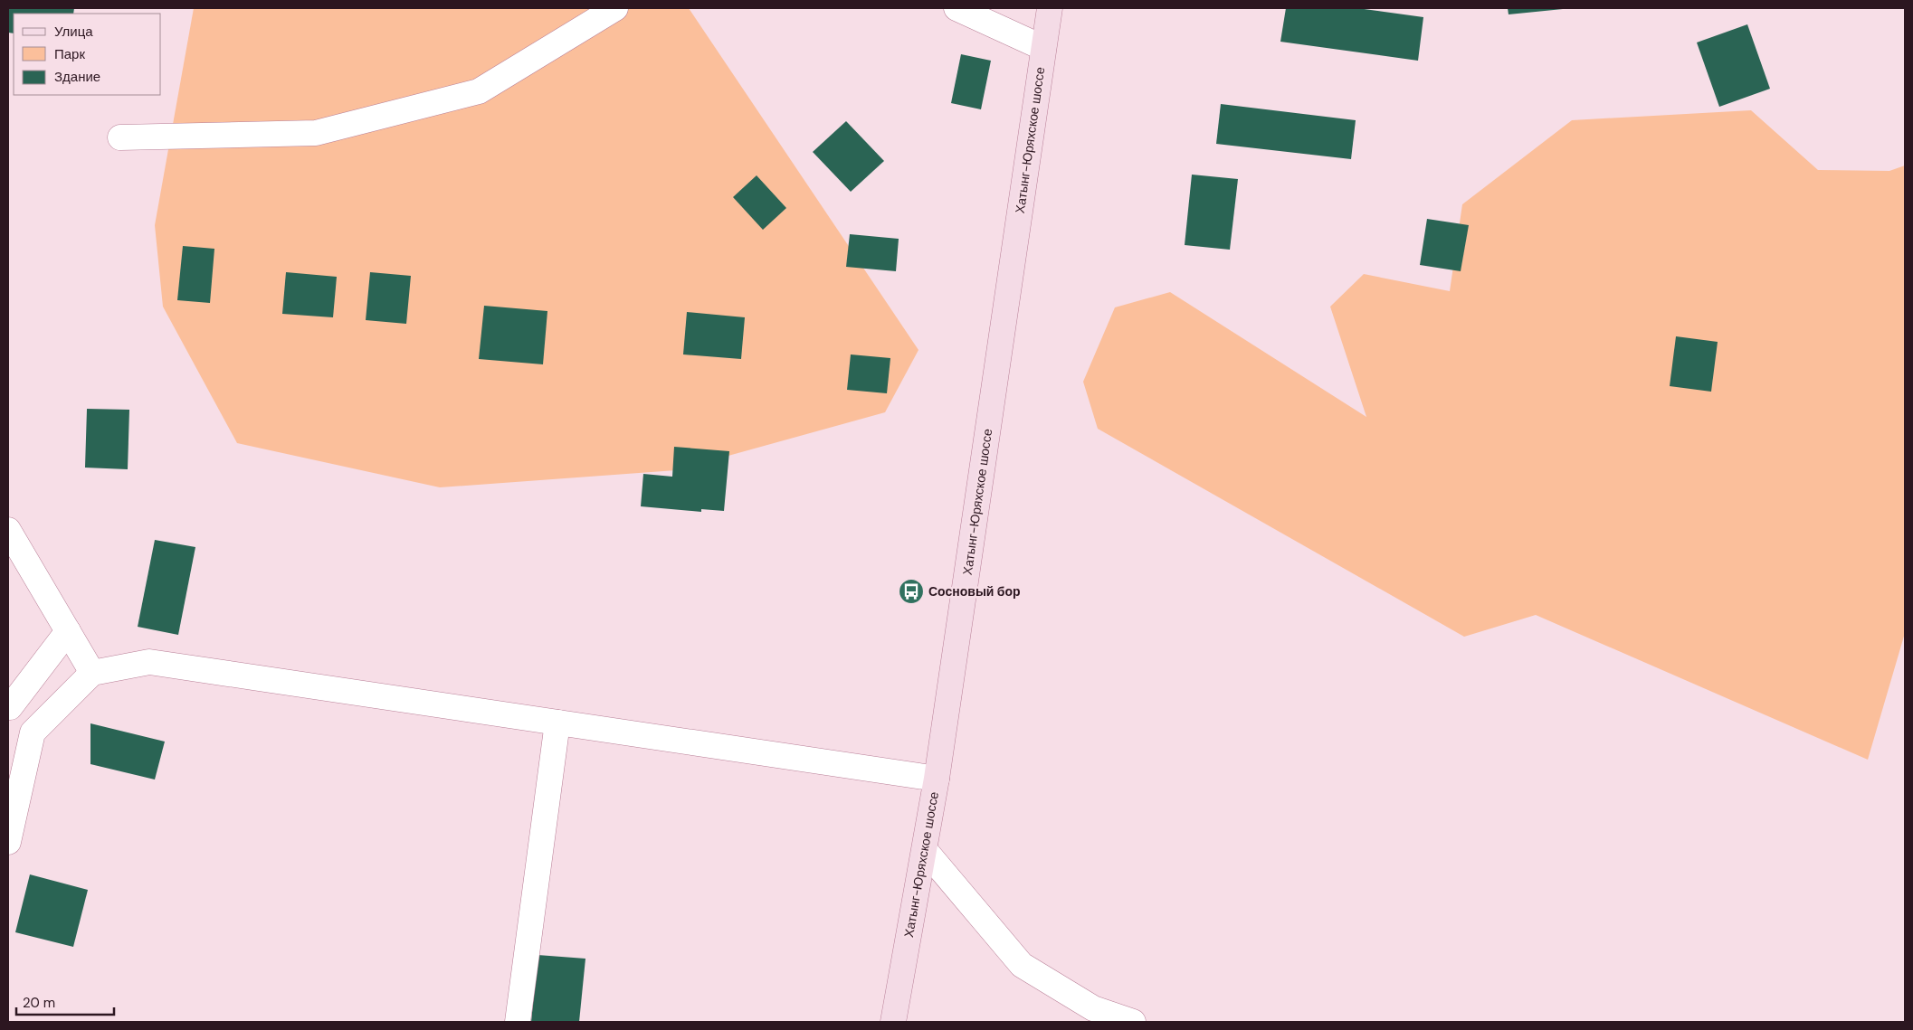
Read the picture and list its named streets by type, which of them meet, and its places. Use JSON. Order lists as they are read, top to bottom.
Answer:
{
  "streets": {
    "main road": ["Хатынг-Юряхское шоссе"]
  },
  "places": {
    "bus stop": ["Сосновый бор"]
  },
  "legend": ["Улица", "Парк", "Здание"],
  "scale_bar": "20 m"
}
